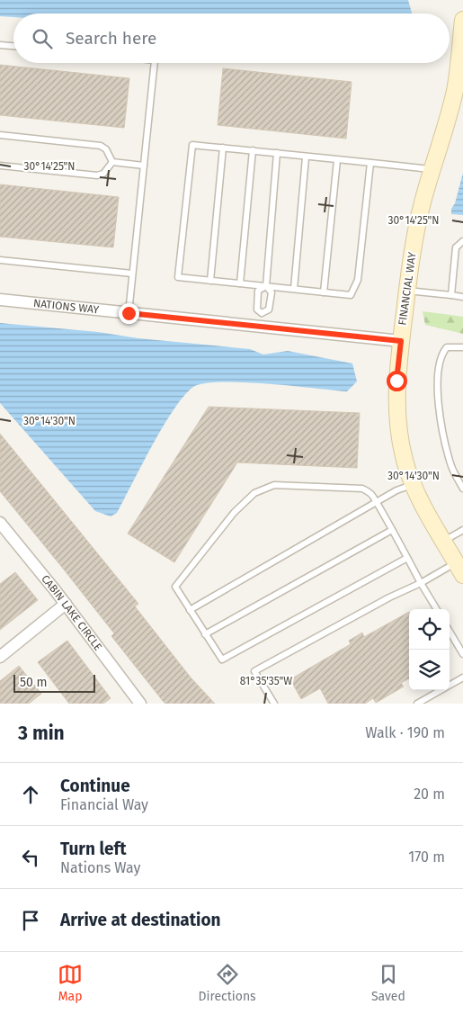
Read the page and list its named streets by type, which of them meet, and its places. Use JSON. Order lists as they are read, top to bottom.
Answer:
{
  "streets": {
    "street": ["FINANCIAL WAY", "NATIONS WAY", "CABIN LAKE CIRCLE"]
  },
  "crossings": [
    ["FINANCIAL WAY", "NATIONS WAY"]
  ],
  "scale_bar": "50 m",
  "page": {
    "search": "Search here",
    "scale": "50 m",
    "heading": ["3 min", "Walk · 190 m"],
    "list": [
      ["Continue", "Financial Way", "20 m"],
      ["Turn left", "Nations Way", "170 m"],
      "Arrive at destination"
    ],
    "nav": ["Map", "Directions", "Saved"]
  },
  "coordinates": ["30°14'25\"N", "30°14'30\"N", "81°35'35\"W"]
}
